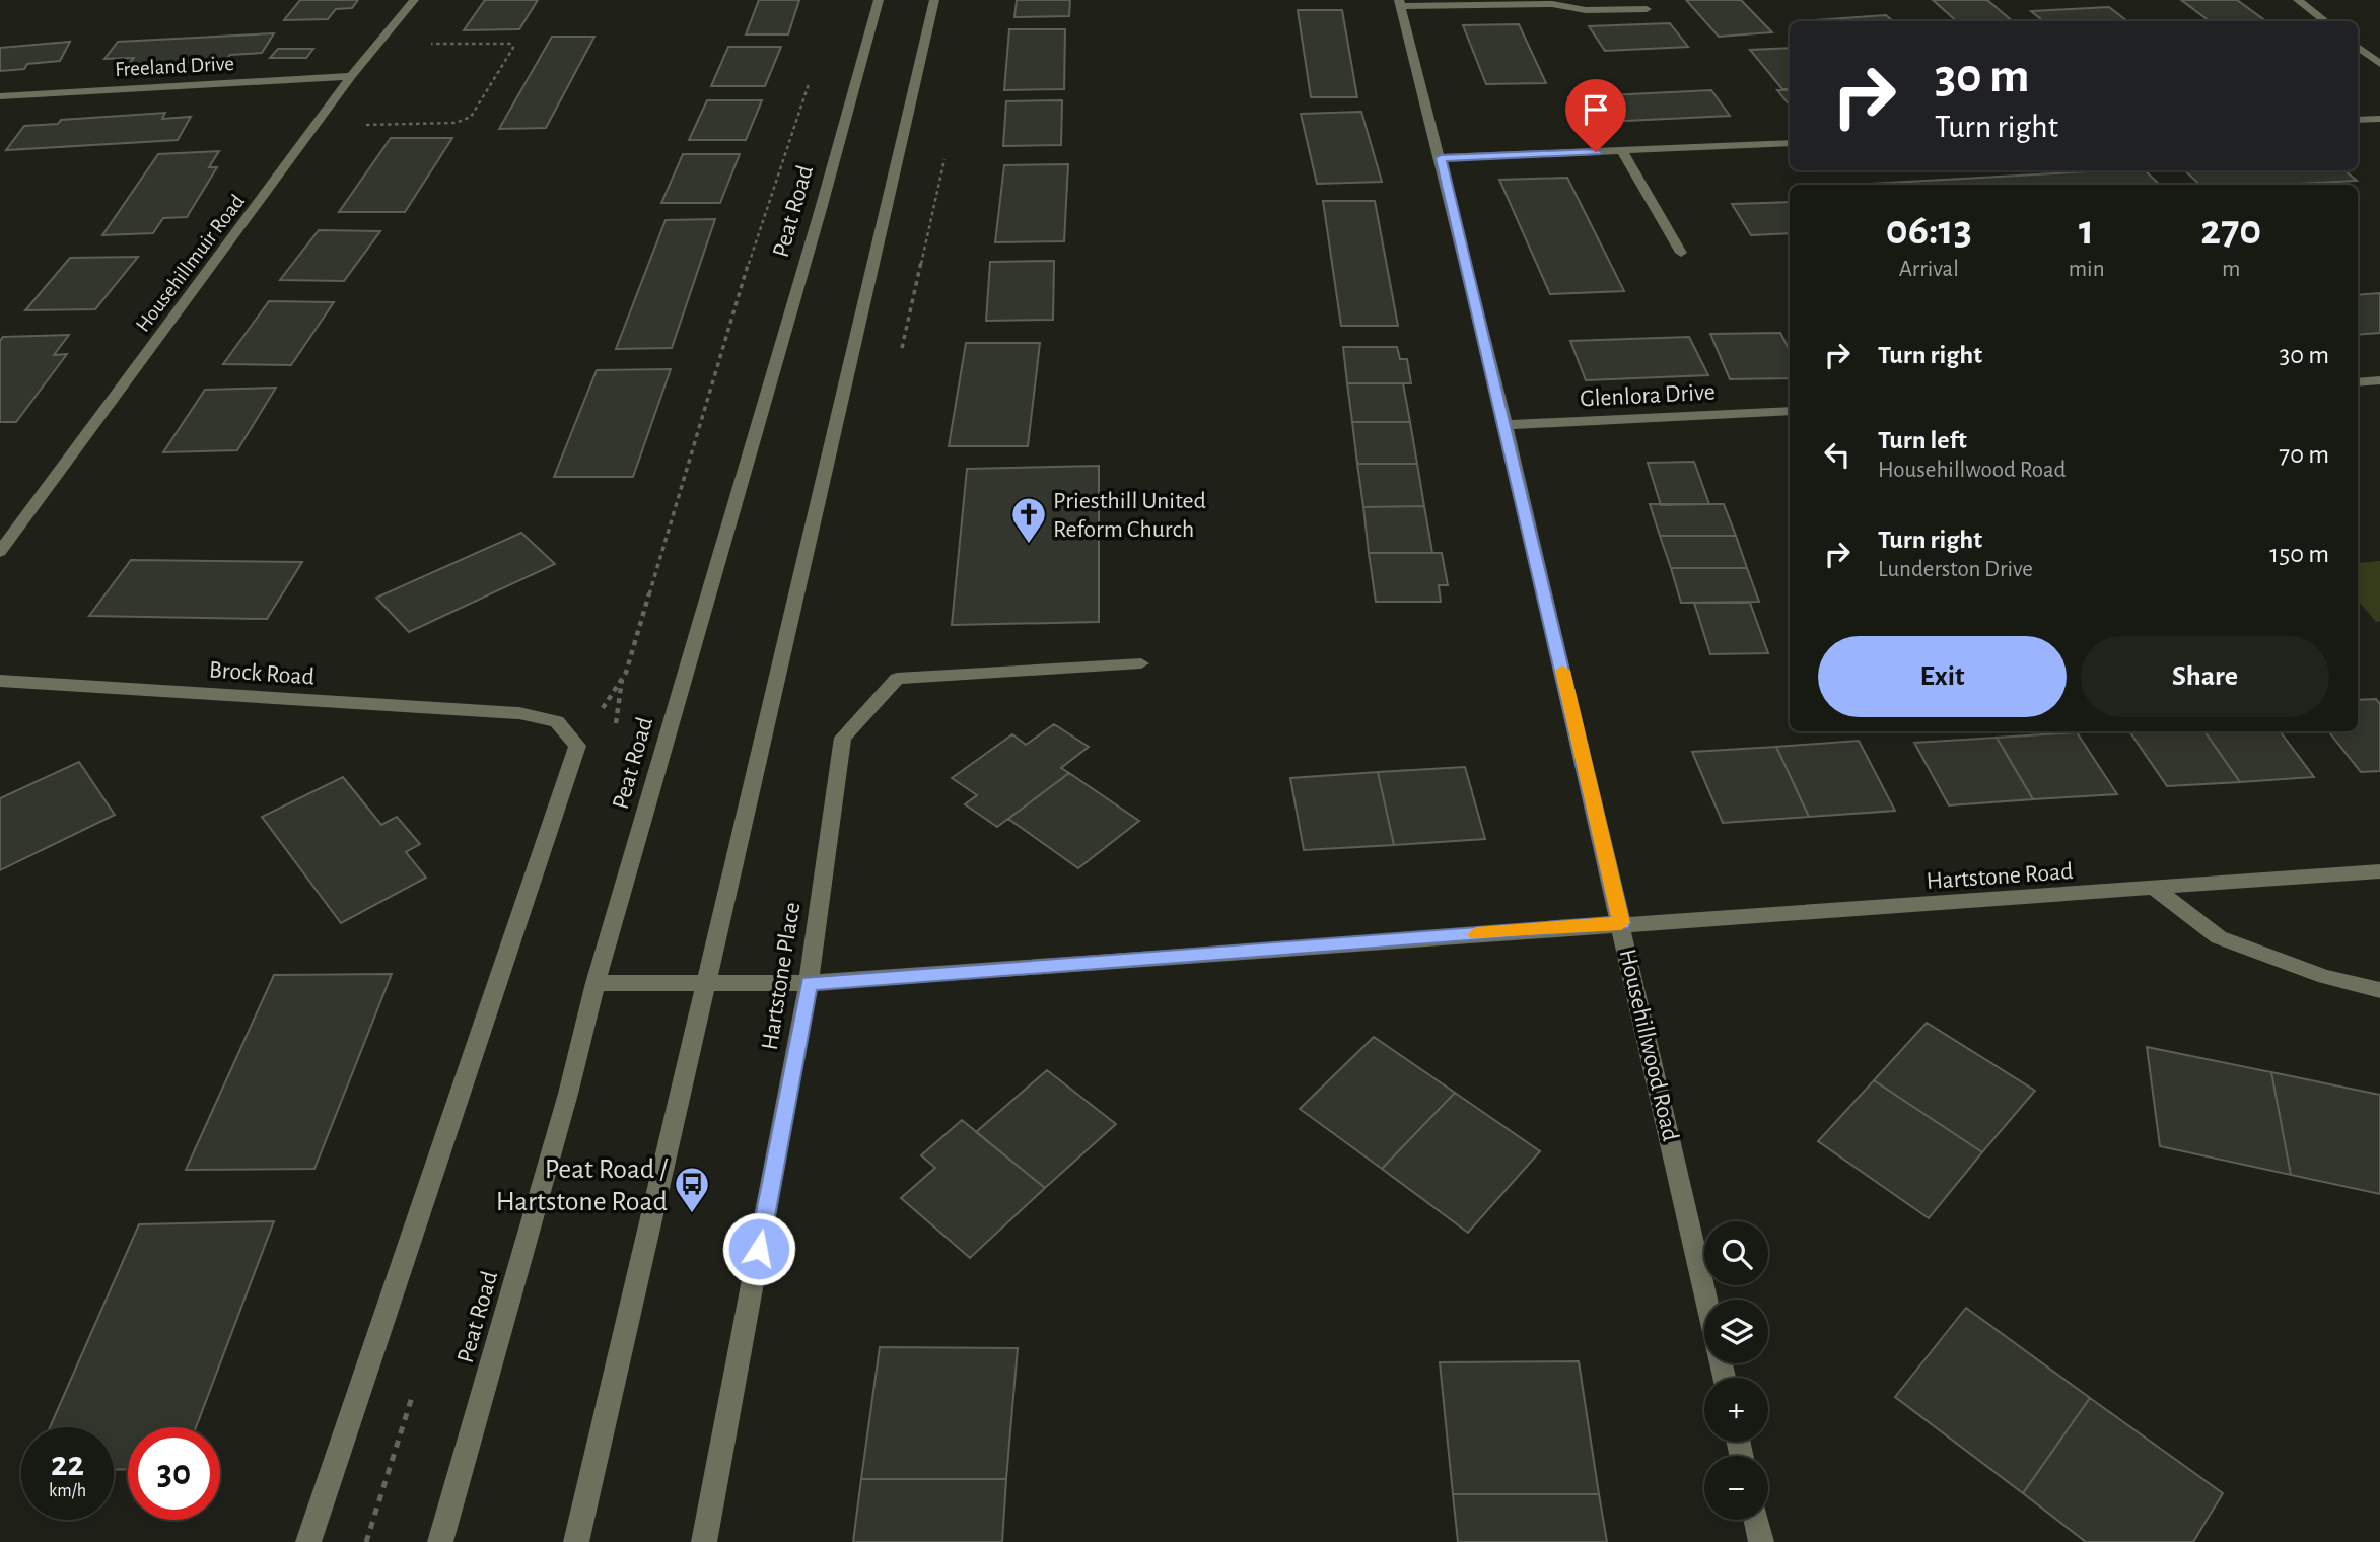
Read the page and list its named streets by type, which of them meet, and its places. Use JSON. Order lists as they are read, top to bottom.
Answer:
{
  "streets": {
    "street": [
      "Freeland Drive",
      "Peat Road",
      "Househillmuir Road",
      "Glenlora Drive",
      "Brock Road",
      "Hartstone Road",
      "Hartstone Place",
      "Househillwood Road"
    ]
  },
  "crossings": [
    ["Freeland Drive", "Househillmuir Road"],
    ["Peat Road", "Brock Road"],
    ["Peat Road", "Hartstone Road"],
    ["Glenlora Drive", "Househillwood Road"],
    ["Hartstone Road", "Hartstone Place"],
    ["Hartstone Road", "Househillwood Road"]
  ],
  "places": {
    "church": ["Priesthill United Reform Church"],
    "bus stop": ["Peat Road / Hartstone Road"]
  },
  "page": {
    "turn": ["30 m", "Turn right"],
    "eta": [
      "06:13",
      "Arrival",
      "1",
      "min",
      "270",
      "m"
    ],
    "list": [
      {
        "name": "Turn right",
        "value": "30 m"
      },
      {
        "name": "Turn left",
        "note": "Househillwood Road",
        "value": "70 m"
      },
      {
        "name": "Turn right",
        "note": "Lunderston Drive",
        "value": "150 m"
      }
    ],
    "buttons": ["Exit", "Share"],
    "map_buttons": ["+", "−"],
    "speed": "22 km/h",
    "limit": "30"
  }
}
